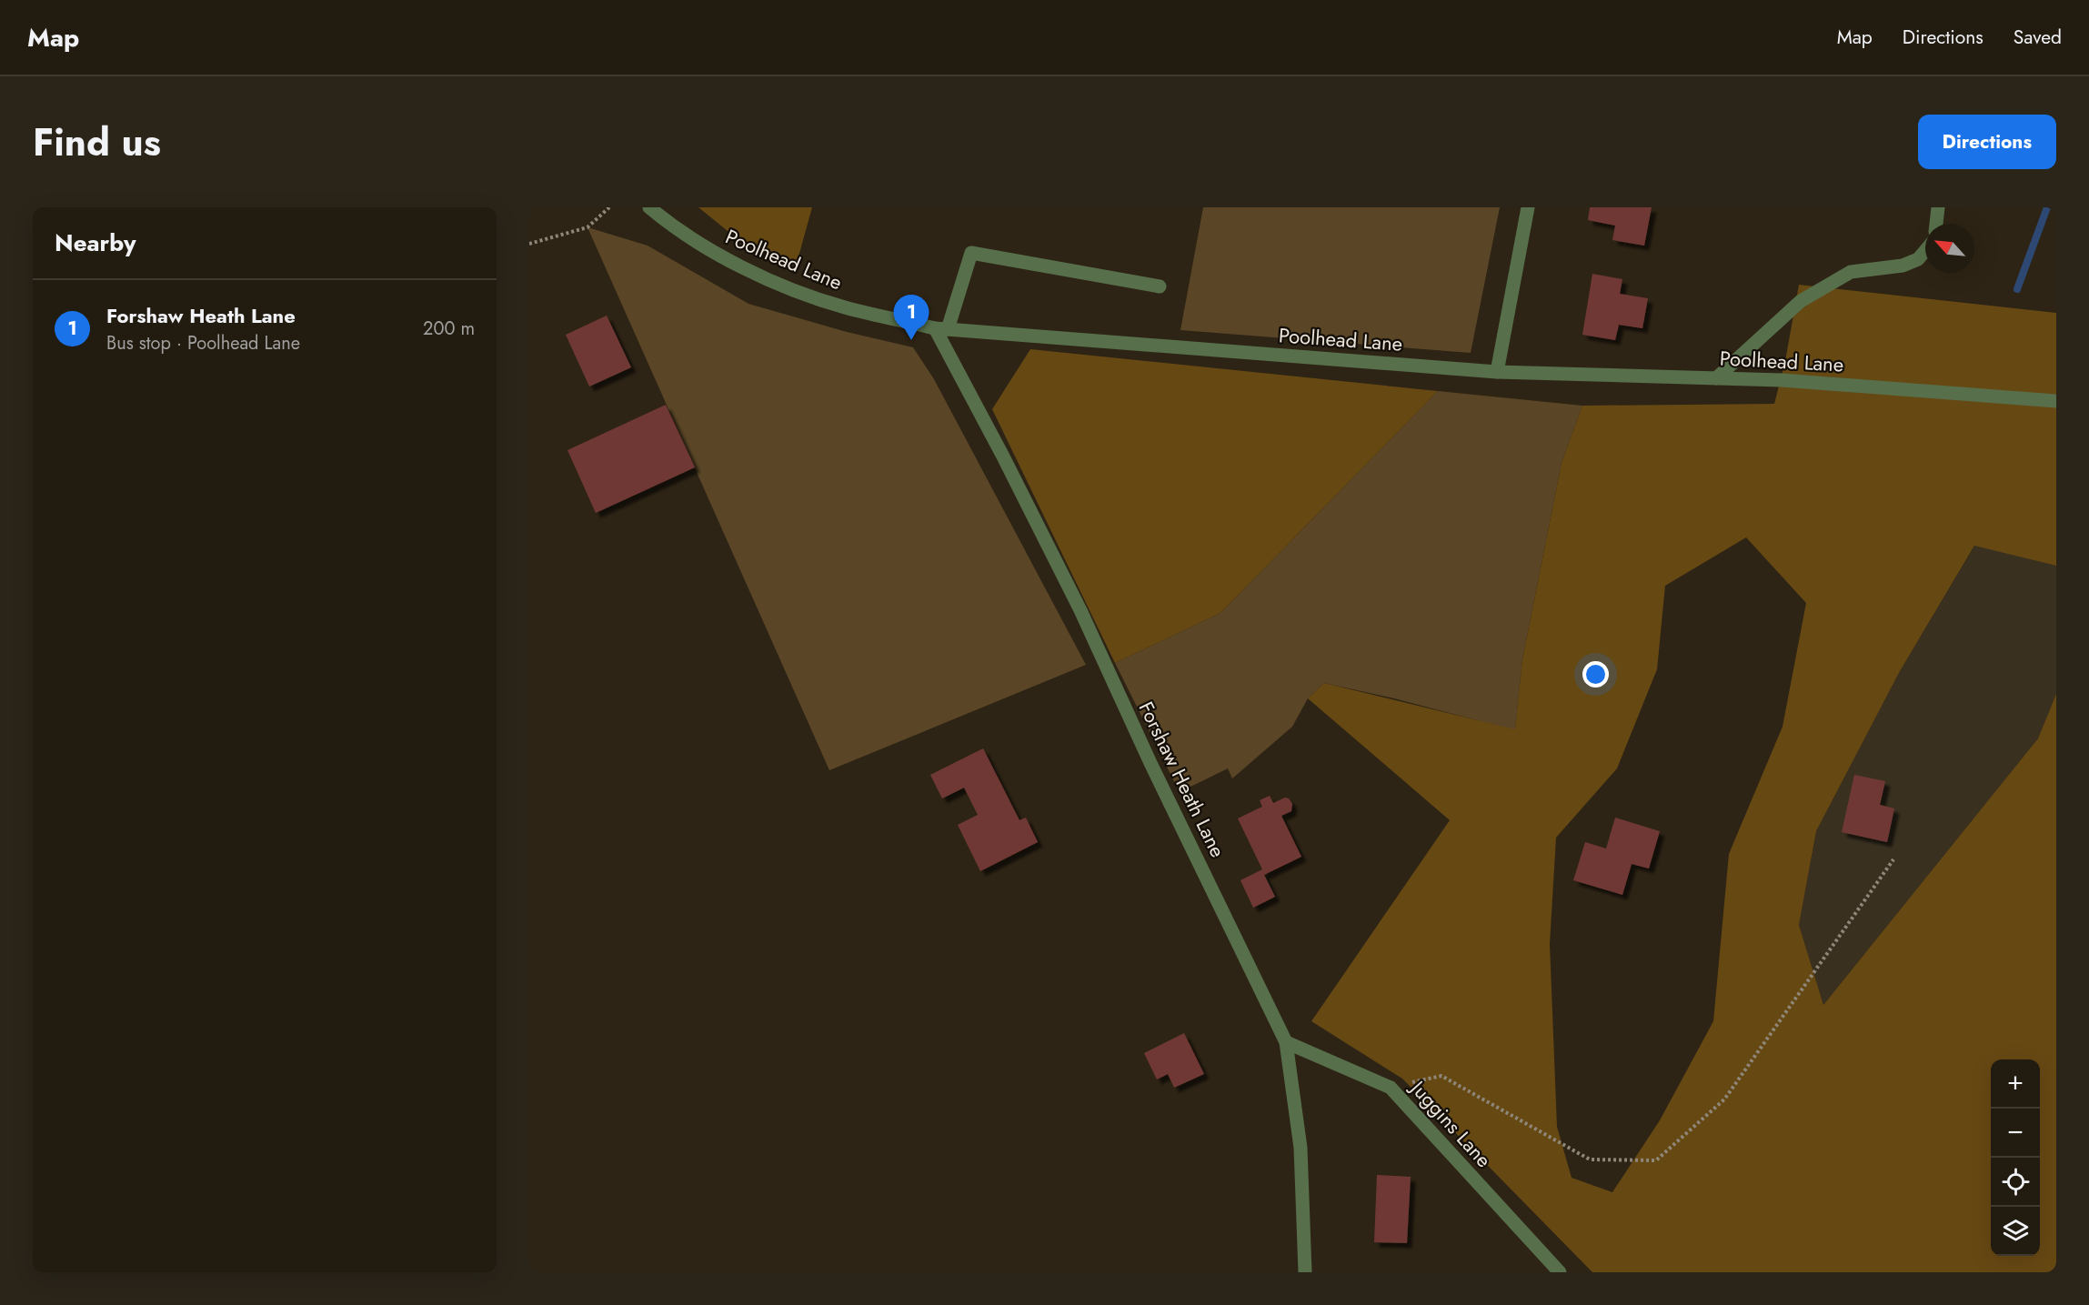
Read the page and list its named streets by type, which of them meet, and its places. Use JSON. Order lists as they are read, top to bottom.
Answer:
{
  "streets": {
    "street": ["Poolhead Lane", "Forshaw Heath Lane", "Juggins Lane"]
  },
  "crossings": [
    ["Poolhead Lane", "Forshaw Heath Lane"],
    ["Forshaw Heath Lane", "Juggins Lane"]
  ],
  "north": "top left",
  "page": {
    "header": "Map",
    "nav": ["Map", "Directions", "Saved"],
    "title": "Find us",
    "buttons": "Directions",
    "heading": "Nearby",
    "list": [
      {
        "mark": "1",
        "name": "Forshaw Heath Lane",
        "note": "Bus stop · Poolhead Lane",
        "value": "200 m"
      }
    ],
    "pins": "1",
    "map_buttons": ["+", "−"]
  }
}
